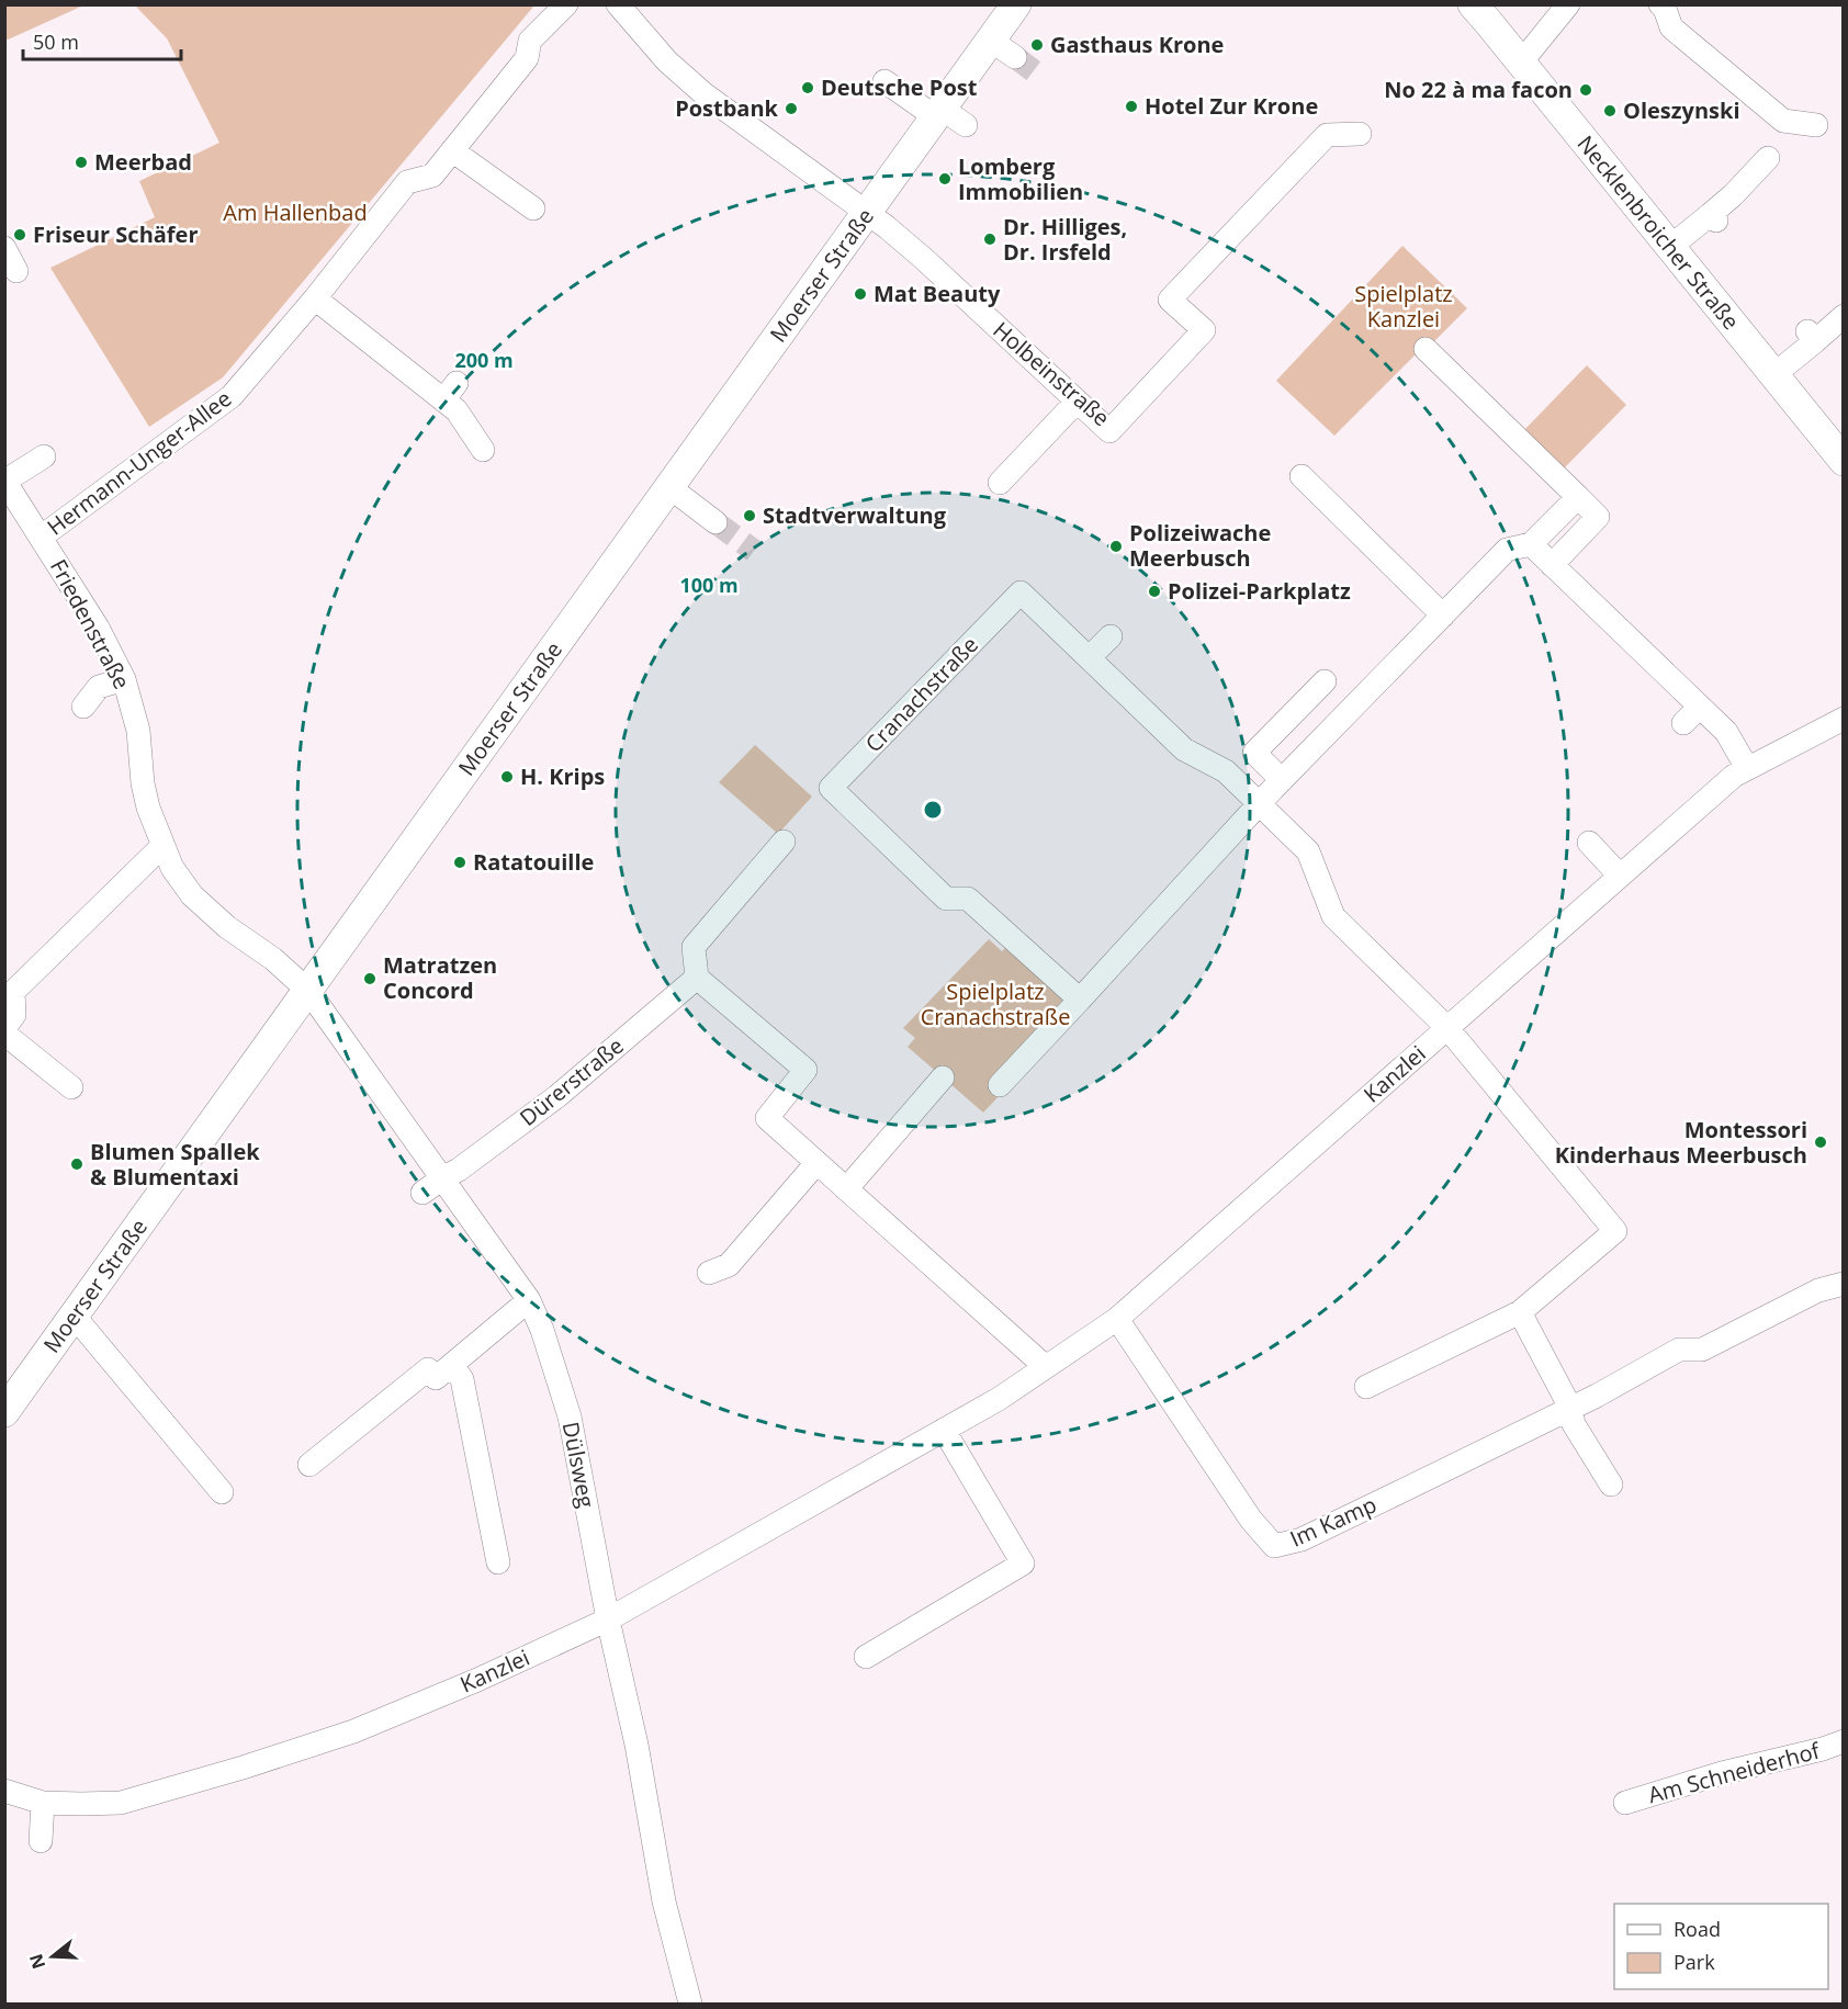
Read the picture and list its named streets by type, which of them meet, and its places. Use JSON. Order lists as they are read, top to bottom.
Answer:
{
  "streets": {
    "main road": ["Necklenbroicher Straße", "Moerser Straße"],
    "street": [
      "Holbeinstraße",
      "Hermann-Unger-Allee",
      "Friedenstraße",
      "Cranachstraße",
      "Kanzlei",
      "Dürerstraße",
      "Dülsweg",
      "Im Kamp",
      "Am Schneiderhof"
    ]
  },
  "crossings": [
    ["Moerser Straße", "Holbeinstraße"],
    ["Moerser Straße", "Friedenstraße"],
    ["Moerser Straße", "Dülsweg"],
    ["Hermann-Unger-Allee", "Friedenstraße"],
    ["Friedenstraße", "Dülsweg"],
    ["Cranachstraße", "Kanzlei"],
    ["Kanzlei", "Dülsweg"],
    ["Kanzlei", "Im Kamp"],
    ["Dürerstraße", "Dülsweg"]
  ],
  "parks": ["Am Hallenbad", "Spielplatz Kanzlei", "Spielplatz Cranachstraße"],
  "places": [
    "Gasthaus Krone",
    "Deutsche Post",
    "No 22 à ma facon",
    "Hotel Zur Krone",
    "Postbank",
    "Oleszynski",
    "Meerbad",
    "Lomberg Immobilien",
    "Friseur Schäfer",
    "Dr. Hilliges, Dr. Irsfeld",
    "Mat Beauty",
    "Stadtverwaltung",
    "Polizeiwache Meerbusch",
    "Polizei-Parkplatz",
    "H. Krips",
    "Ratatouille",
    "Matratzen Concord",
    "Montessori Kinderhaus Meerbusch",
    "Blumen Spallek & Blumentaxi"
  ],
  "legend": ["Road", "Park"],
  "scale_bar": "50 m",
  "north": "left",
  "rings": ["200 m", "100 m"]
}
